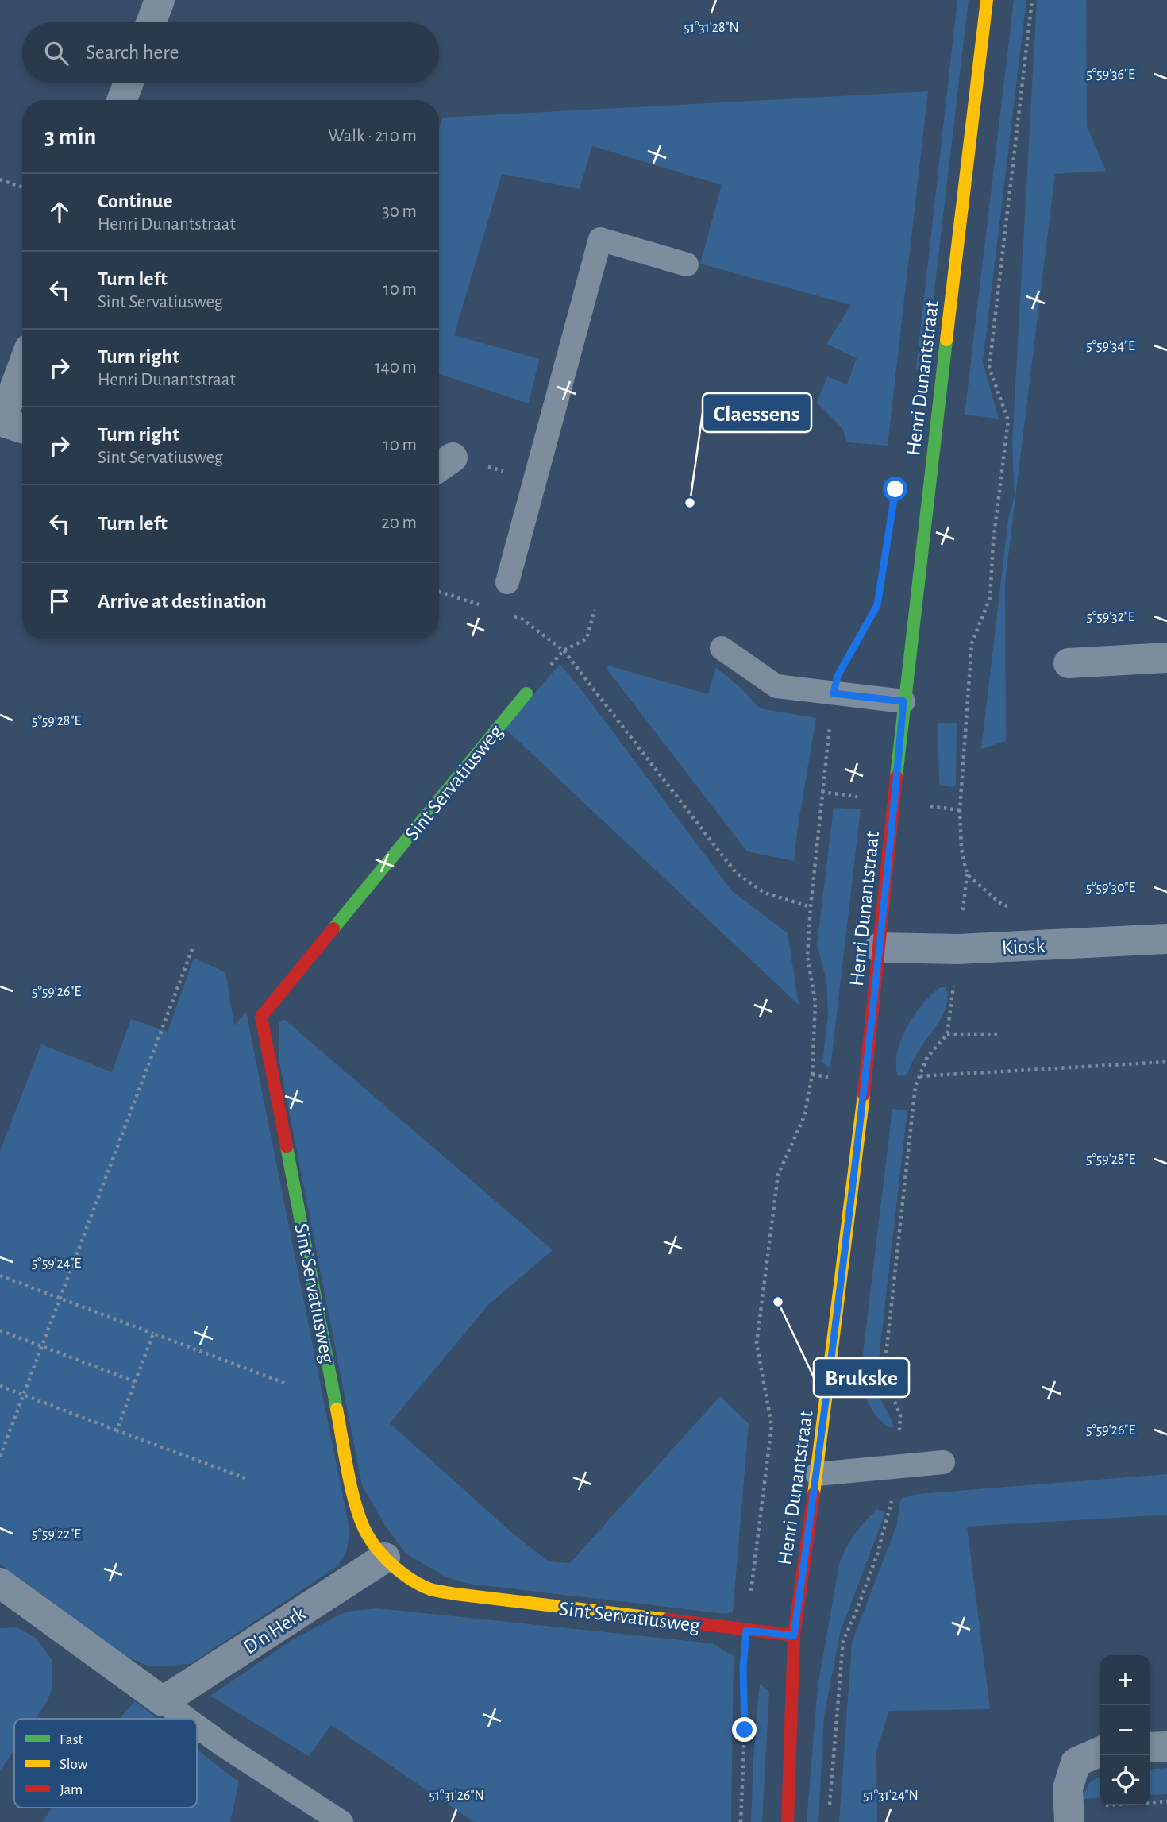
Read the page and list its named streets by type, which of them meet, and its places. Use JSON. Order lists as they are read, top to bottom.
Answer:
{
  "streets": {
    "street": [
      "Henri Dunantstraat",
      "Sint Servatiusweg",
      "Kiosk",
      "D'n Herk"
    ]
  },
  "crossings": [
    ["Henri Dunantstraat", "Sint Servatiusweg"],
    ["Henri Dunantstraat", "Kiosk"],
    ["Sint Servatiusweg", "D'n Herk"]
  ],
  "places": ["Claessens", "Brukske"],
  "legend": ["Fast", "Slow", "Jam"],
  "page": {
    "search": "Search here",
    "heading": ["3 min", "Walk · 210 m"],
    "list": [
      ["Continue", "Henri Dunantstraat", "30 m"],
      ["Turn left", "Sint Servatiusweg", "10 m"],
      ["Turn right", "Henri Dunantstraat", "140 m"],
      ["Turn right", "Sint Servatiusweg", "10 m"],
      ["Turn left", "20 m"],
      "Arrive at destination"
    ],
    "map_buttons": ["+", "−"]
  },
  "coordinates": [
    "51°31'28\"N",
    "5°59'36\"E",
    "5°59'34\"E",
    "5°59'32\"E",
    "5°59'28\"E",
    "5°59'30\"E",
    "5°59'26\"E",
    "5°59'24\"E",
    "5°59'22\"E",
    "51°31'26\"N",
    "51°31'24\"N"
  ]
}
